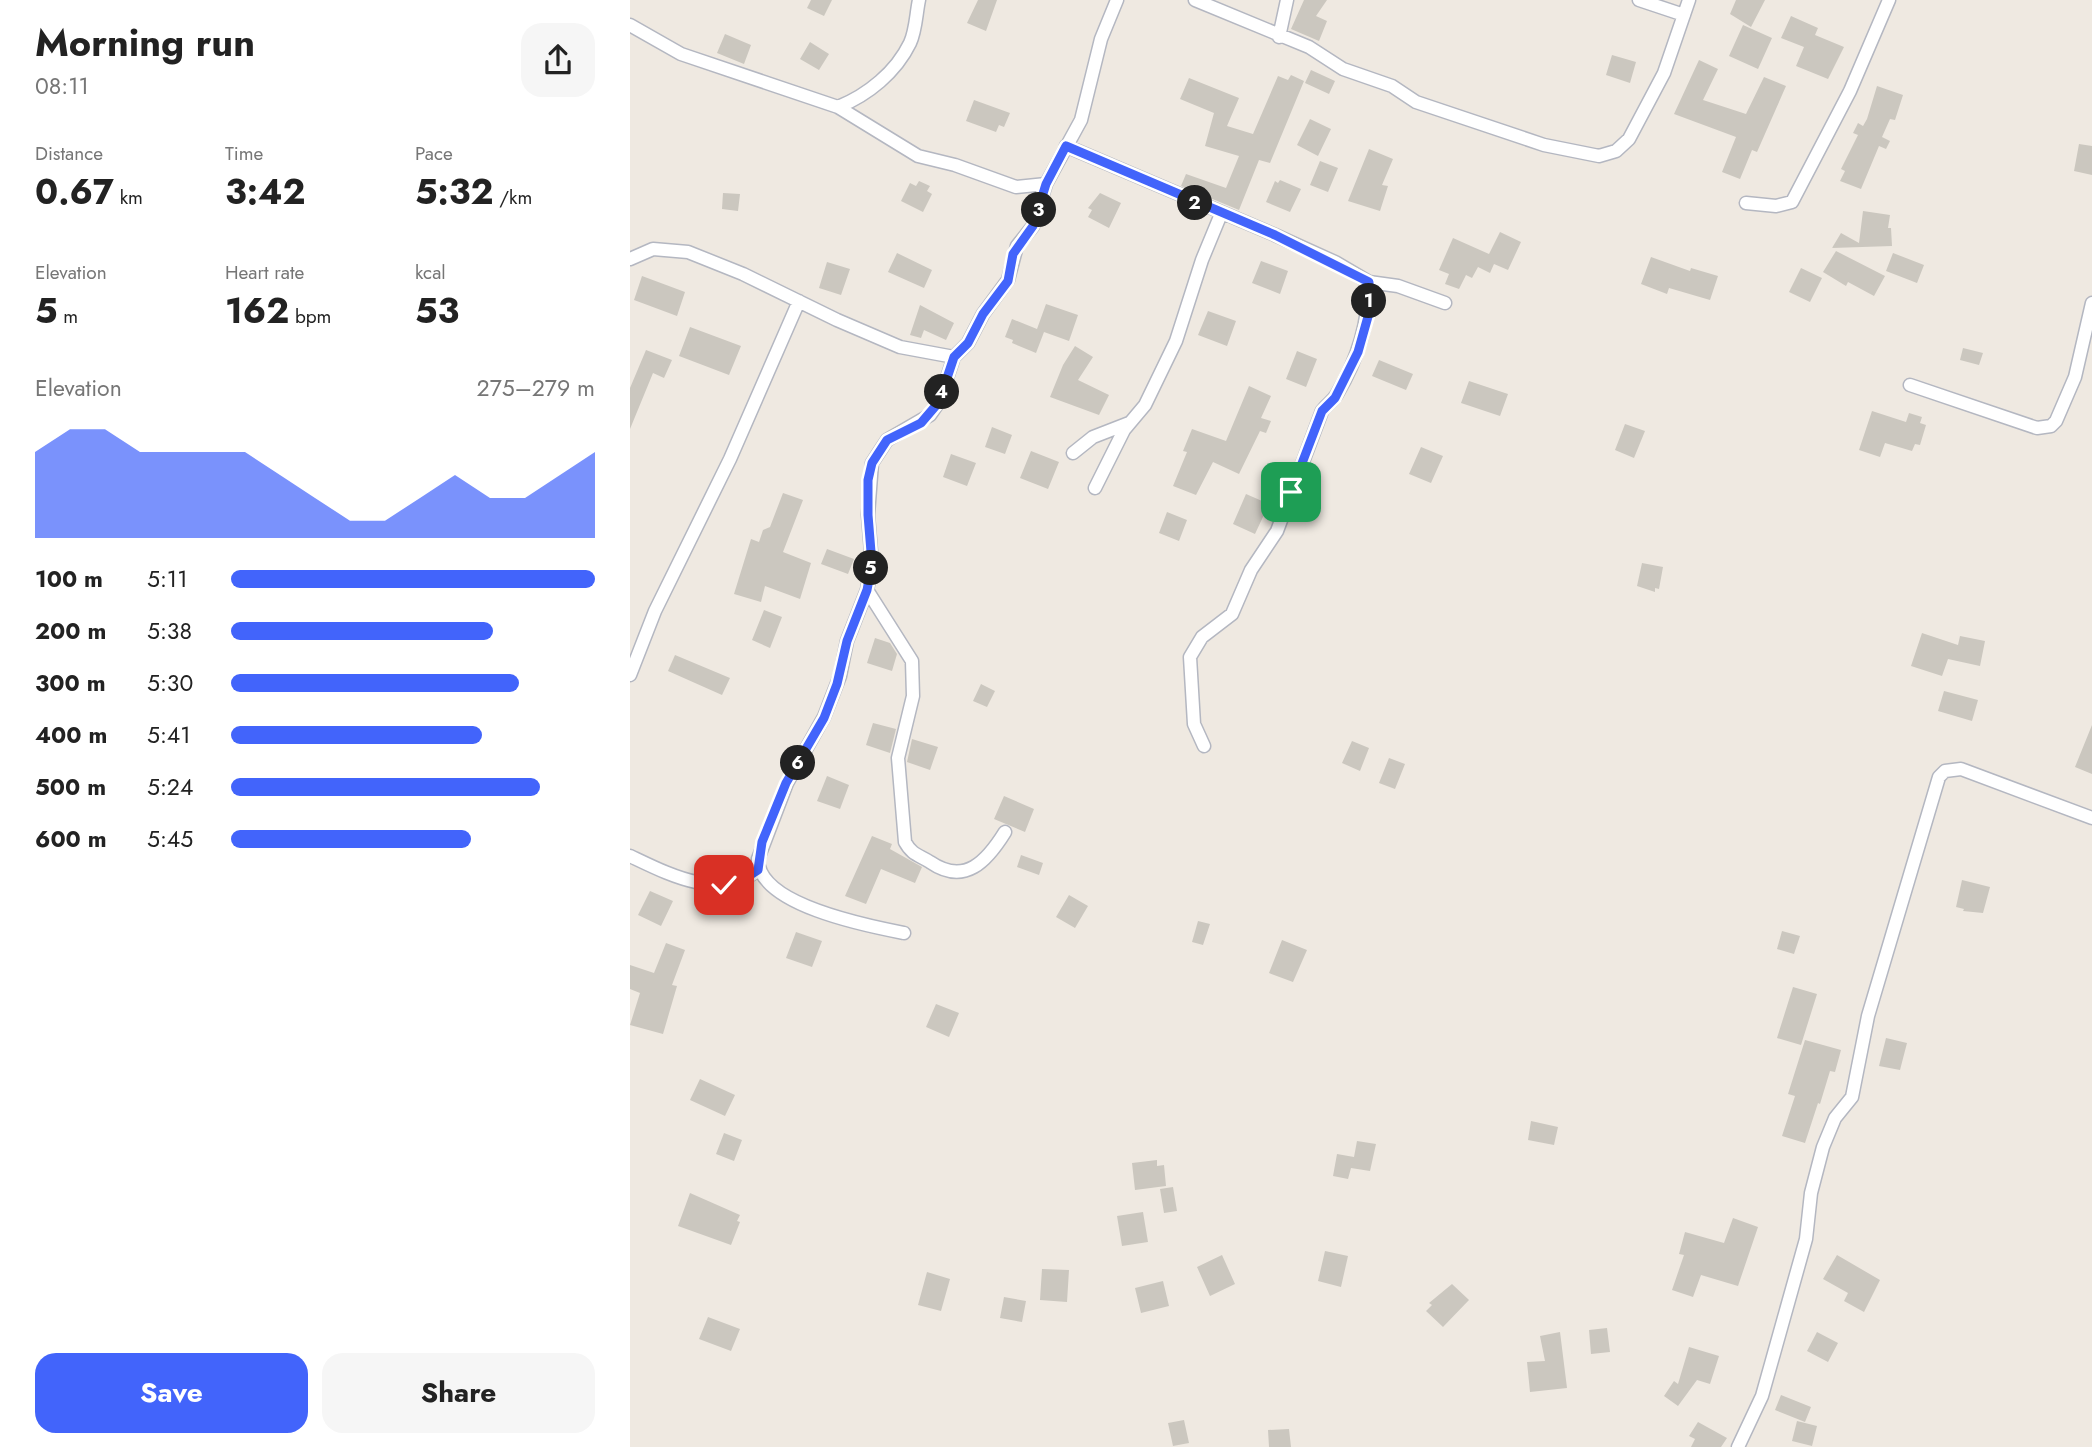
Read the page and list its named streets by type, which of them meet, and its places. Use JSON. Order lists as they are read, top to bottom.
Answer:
{
  "page": {
    "heading": ["Morning run", "08:11"],
    "stats": [
      ["Distance", "0.67 km"],
      ["Time", "3:42"],
      ["Pace", "5:32 /km"],
      ["Elevation", "5 m"],
      ["Heart rate", "162 bpm"],
      ["kcal", "53"]
    ],
    "pins": [
      "2",
      "3",
      "1",
      "4",
      "5",
      "6"
    ],
    "chart": ["Elevation", "275–279 m"],
    "list": [
      {
        "name": "100 m",
        "note": "5:11"
      },
      {
        "name": "200 m",
        "note": "5:38"
      },
      {
        "name": "300 m",
        "note": "5:30"
      },
      {
        "name": "400 m",
        "note": "5:41"
      },
      {
        "name": "500 m",
        "note": "5:24"
      },
      {
        "name": "600 m",
        "note": "5:45"
      }
    ],
    "buttons": ["Save", "Share"]
  }
}
